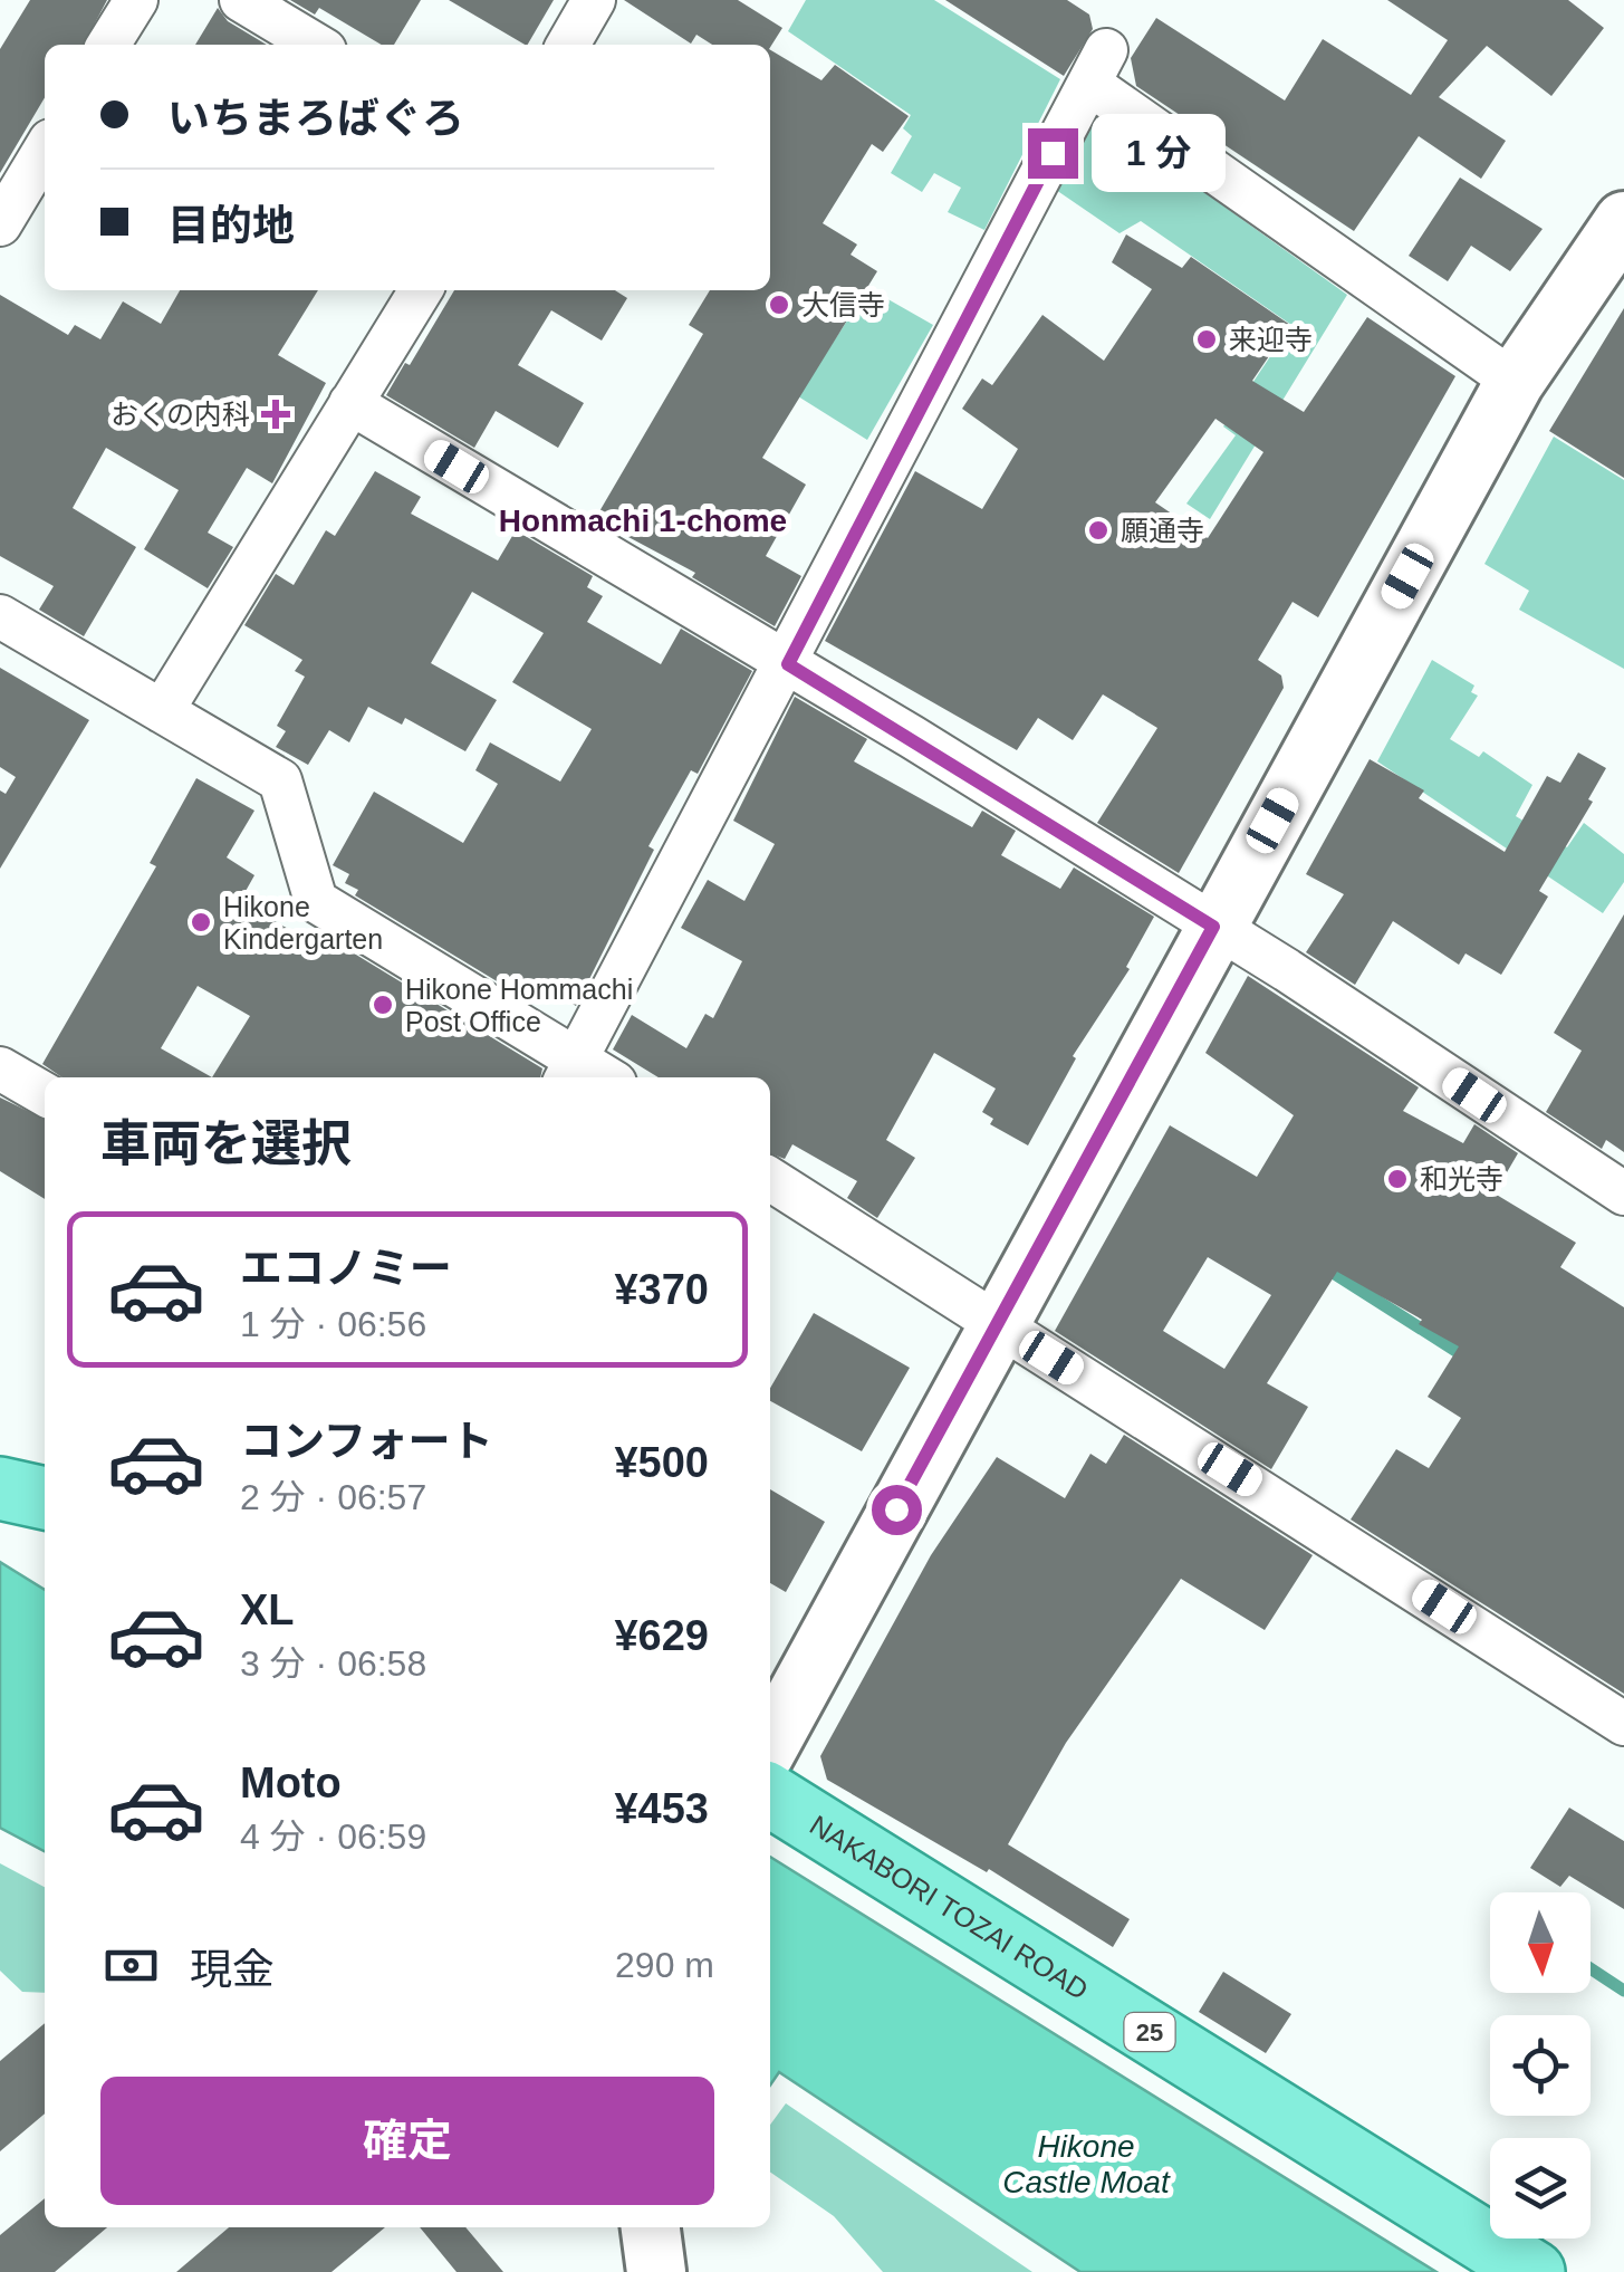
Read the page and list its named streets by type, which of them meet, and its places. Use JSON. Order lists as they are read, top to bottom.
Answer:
{
  "streets": {
    "main road": ["NAKABORI TOZAI ROAD", "25"]
  },
  "districts": ["Honmachi 1-chome"],
  "water": ["Hikone Castle Moat"],
  "places": {
    "other": [
      "大信寺",
      "来迎寺",
      "願通寺",
      "Hikone Kindergarten",
      "Hikone Hommachi Post Office",
      "和光寺"
    ],
    "health": ["おくの内科"]
  },
  "north": "bottom",
  "page": {
    "banner": ["いちまろばぐろ", "目的地"],
    "bubble": "1 分",
    "heading": "車両を選択",
    "list": [
      {
        "name": "エコノミー",
        "note": "1 分 · 06:56",
        "value": "¥370"
      },
      {
        "name": "コンフォート",
        "note": "2 分 · 06:57",
        "value": "¥500"
      },
      {
        "name": "XL",
        "note": "3 分 · 06:58",
        "value": "¥629"
      },
      {
        "name": "Moto",
        "note": "4 分 · 06:59",
        "value": "¥453"
      }
    ],
    "pay": ["現金", "290 m"],
    "buttons": "確定"
  }
}
